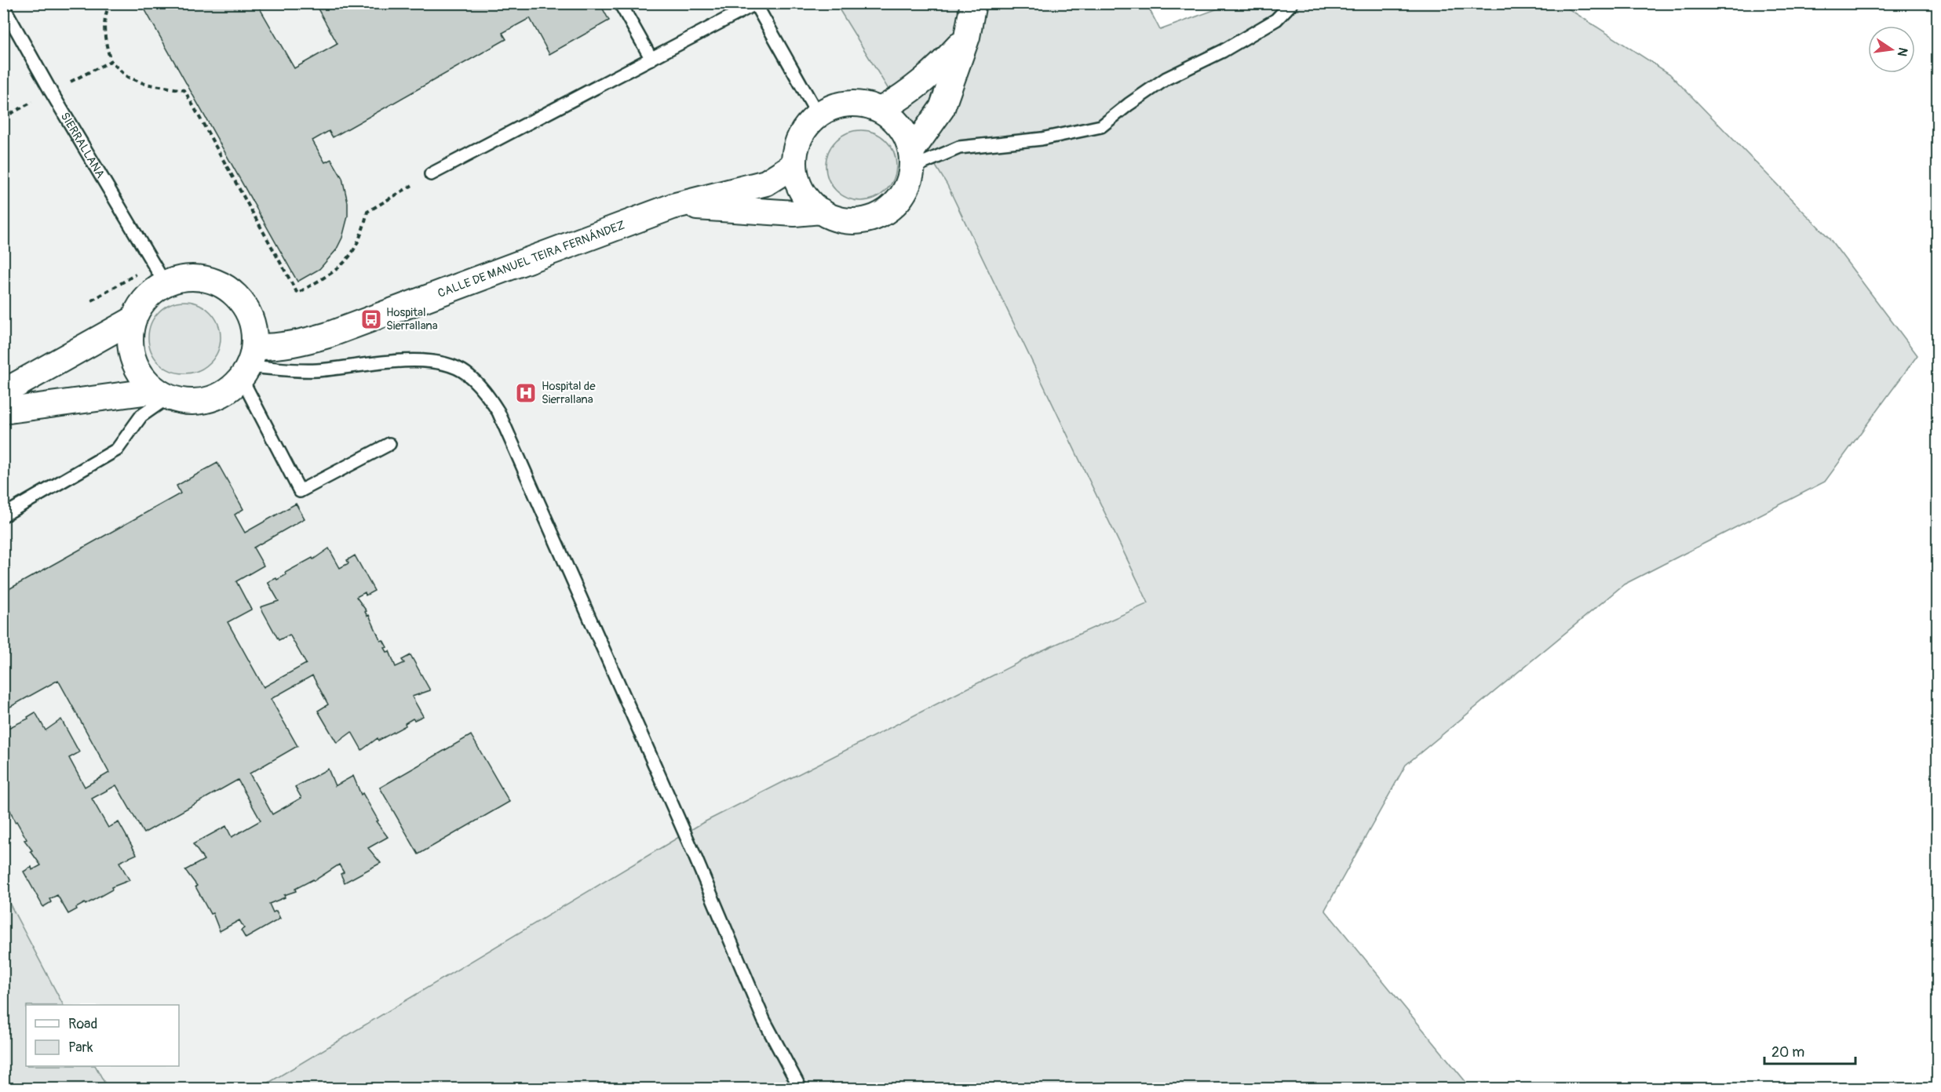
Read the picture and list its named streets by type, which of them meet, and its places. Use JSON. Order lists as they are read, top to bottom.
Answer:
{
  "streets": {
    "street": ["CALLE DE MANUEL TEIRA FERNÁNDEZ"],
    "lane": ["SIERRALLANA"]
  },
  "crossings": [
    ["SIERRALLANA", "CALLE DE MANUEL TEIRA FERNÁNDEZ"]
  ],
  "places": {
    "bus stop": ["Hospital Sierrallana"],
    "hospital": ["Hospital de Sierrallana"]
  },
  "legend": ["Road", "Park"],
  "scale_bar": "20 m",
  "north": "right"
}
